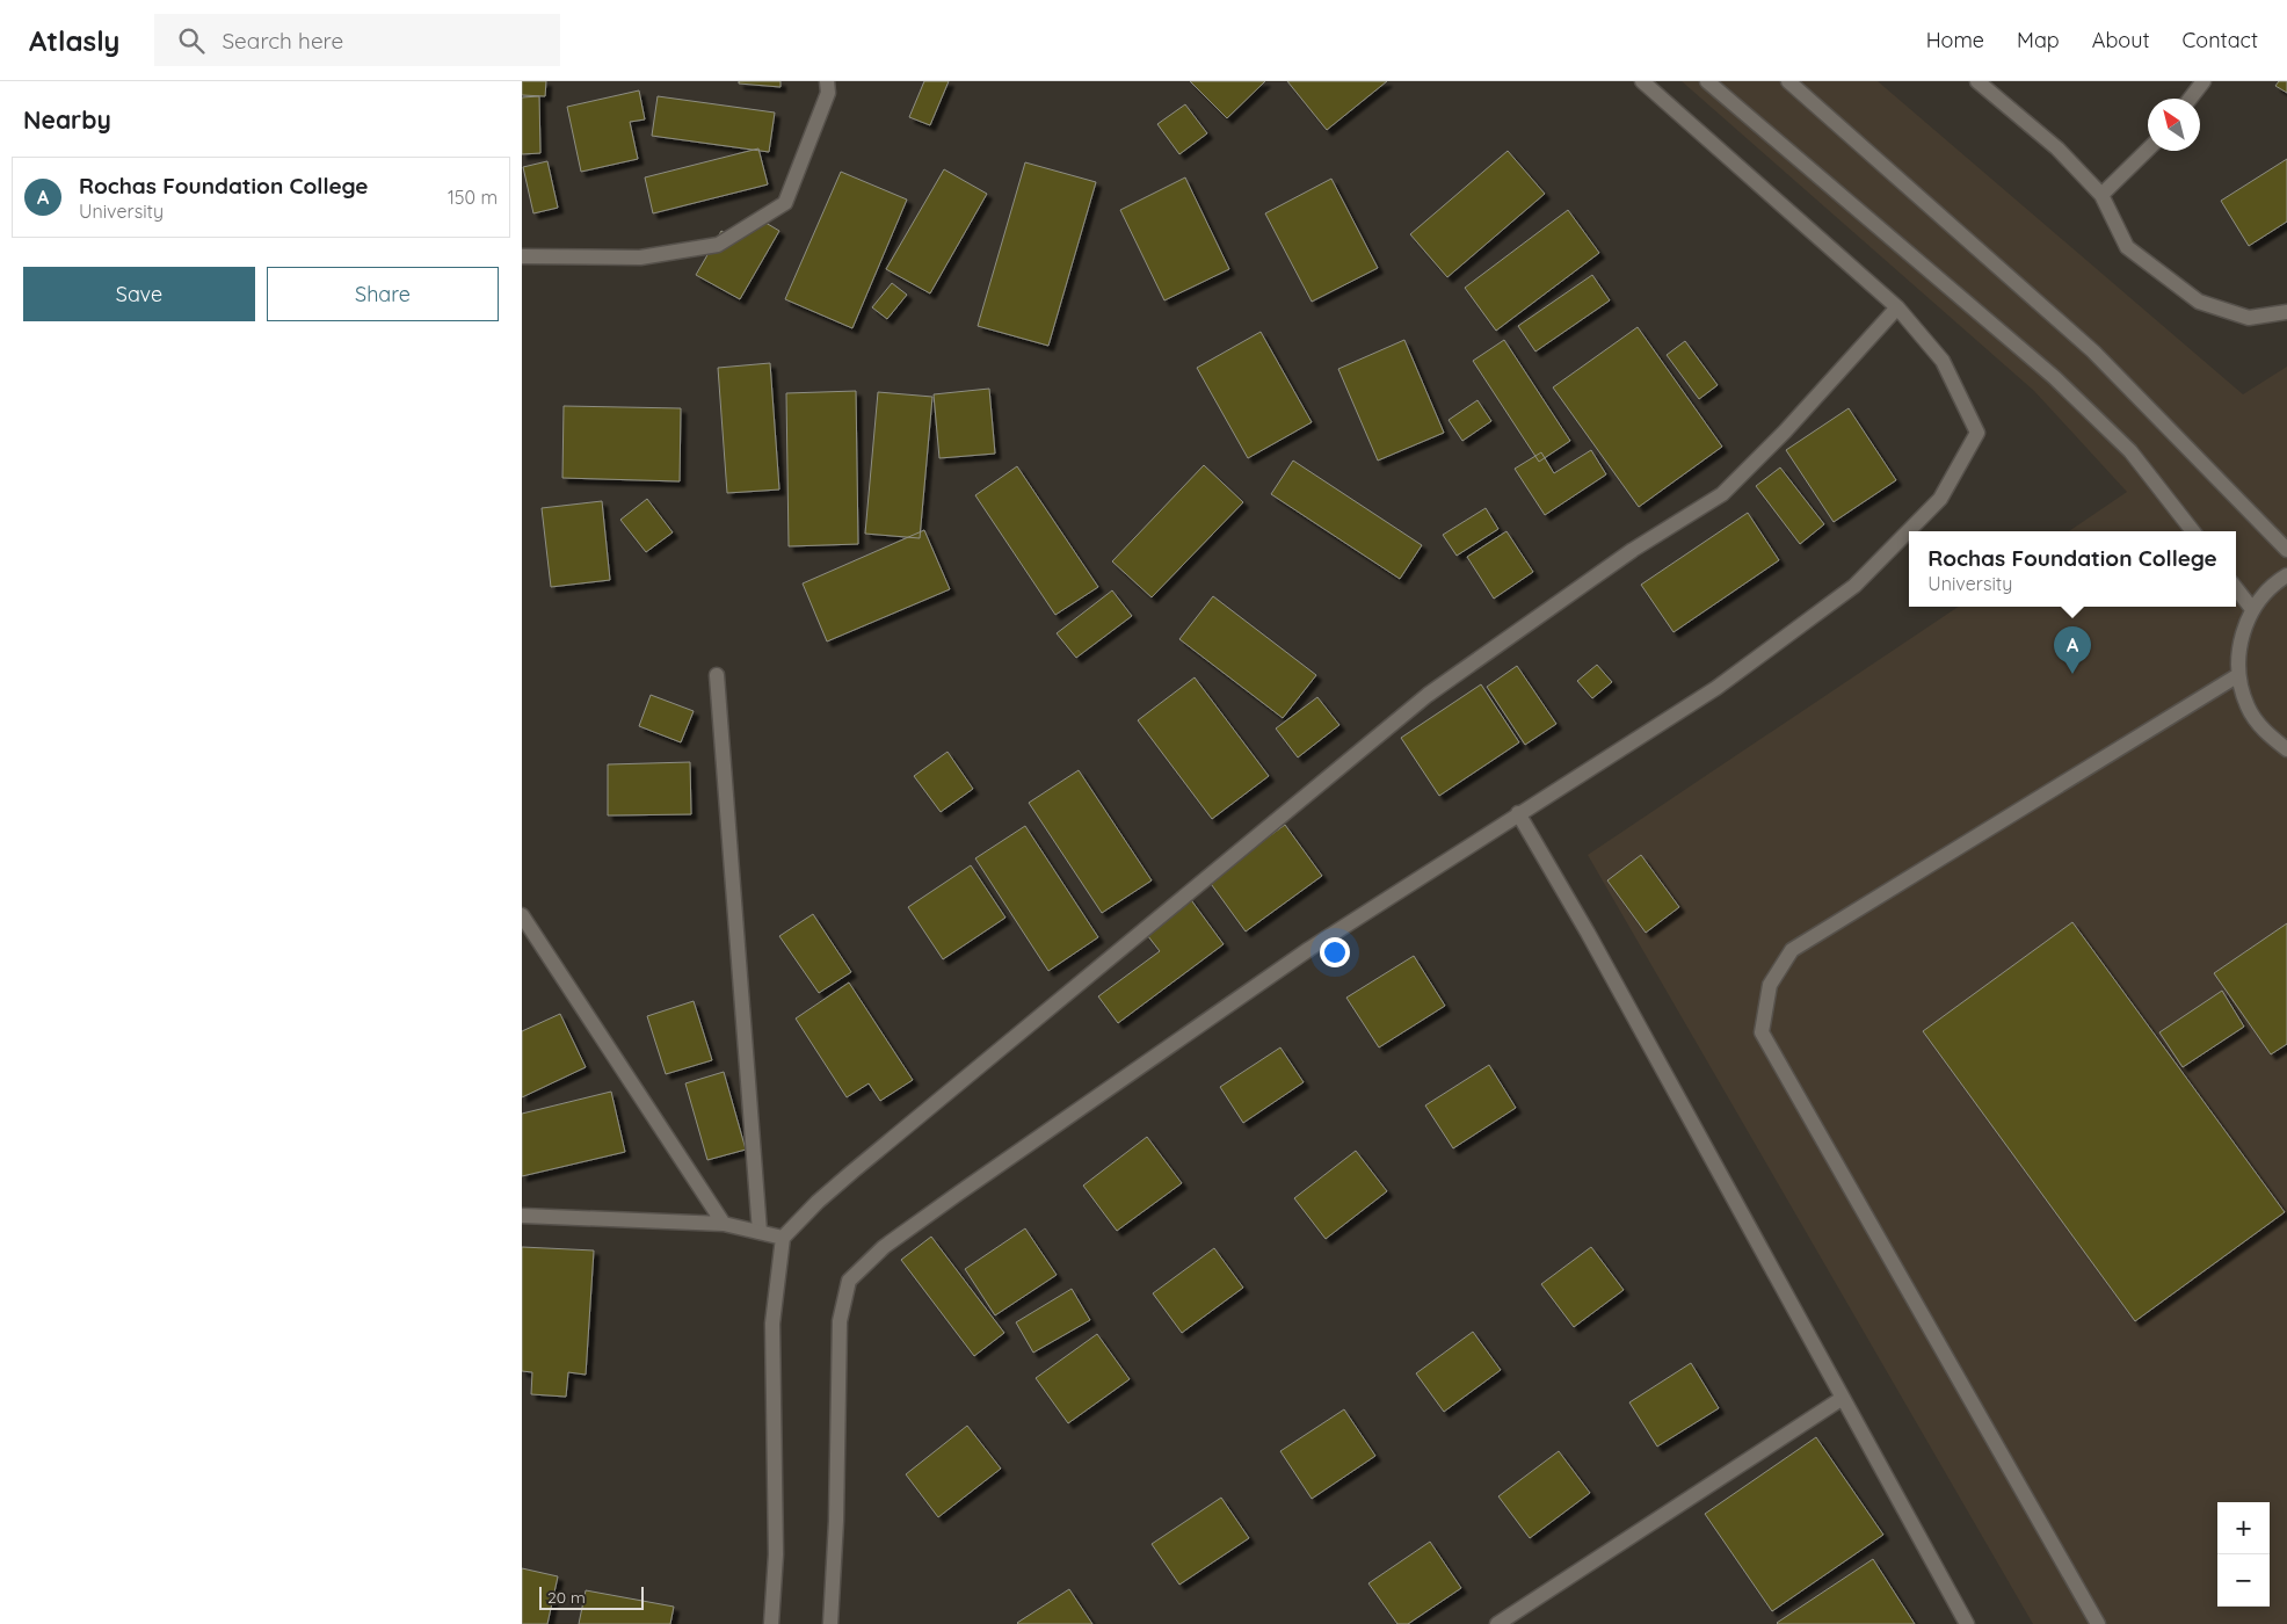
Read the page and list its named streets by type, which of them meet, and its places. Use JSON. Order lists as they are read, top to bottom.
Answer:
{
  "scale_bar": "20 m",
  "north": "top left",
  "page": {
    "header": "Atlasly",
    "search": "Search here",
    "nav": [
      "Home",
      "Map",
      "About",
      "Contact"
    ],
    "heading": "Nearby",
    "list": [
      {
        "mark": "A",
        "name": "Rochas Foundation College",
        "note": "University",
        "value": "150 m"
      }
    ],
    "buttons": ["Save", "Share"],
    "popup": ["Rochas Foundation College", "University"],
    "pins": "A",
    "map_buttons": ["+", "−"],
    "scale": "20 m"
  }
}
